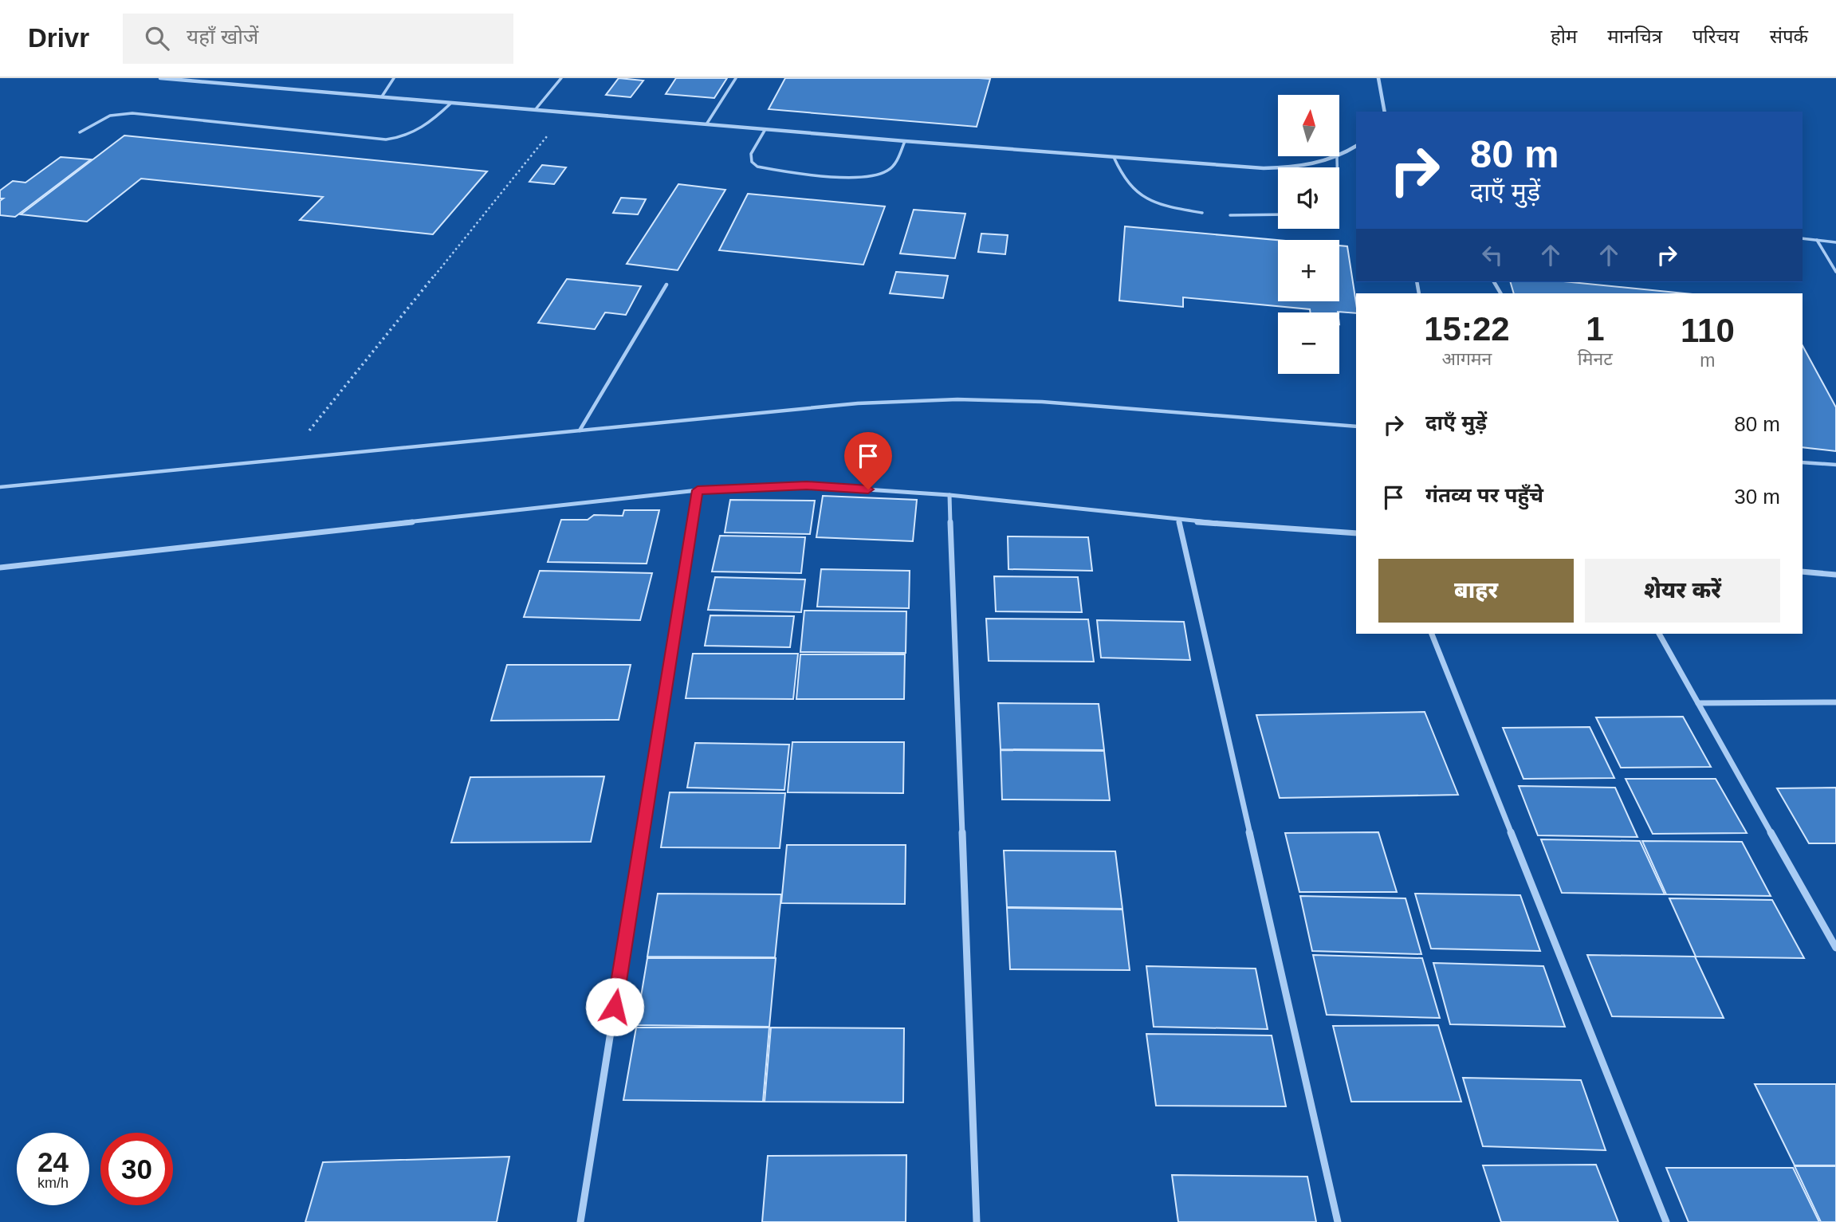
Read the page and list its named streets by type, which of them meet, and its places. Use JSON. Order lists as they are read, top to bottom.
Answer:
{
  "north": "top",
  "page": {
    "header": "Drivr",
    "search": "यहाँ खोजें",
    "nav": [
      "होम",
      "मानचित्र",
      "परिचय",
      "संपर्क"
    ],
    "map_buttons": ["+", "−"],
    "turn": ["80 m", "दाएँ मुड़ें"],
    "eta": [
      "15:22",
      "आगमन",
      "1",
      "मिनट",
      "110",
      "m"
    ],
    "list": [
      {
        "name": "दाएँ मुड़ें",
        "value": "80 m"
      },
      {
        "name": "गंतव्य पर पहुँचे",
        "value": "30 m"
      }
    ],
    "buttons": ["बाहर", "शेयर करें"],
    "speed": "24 km/h",
    "limit": "30"
  }
}
